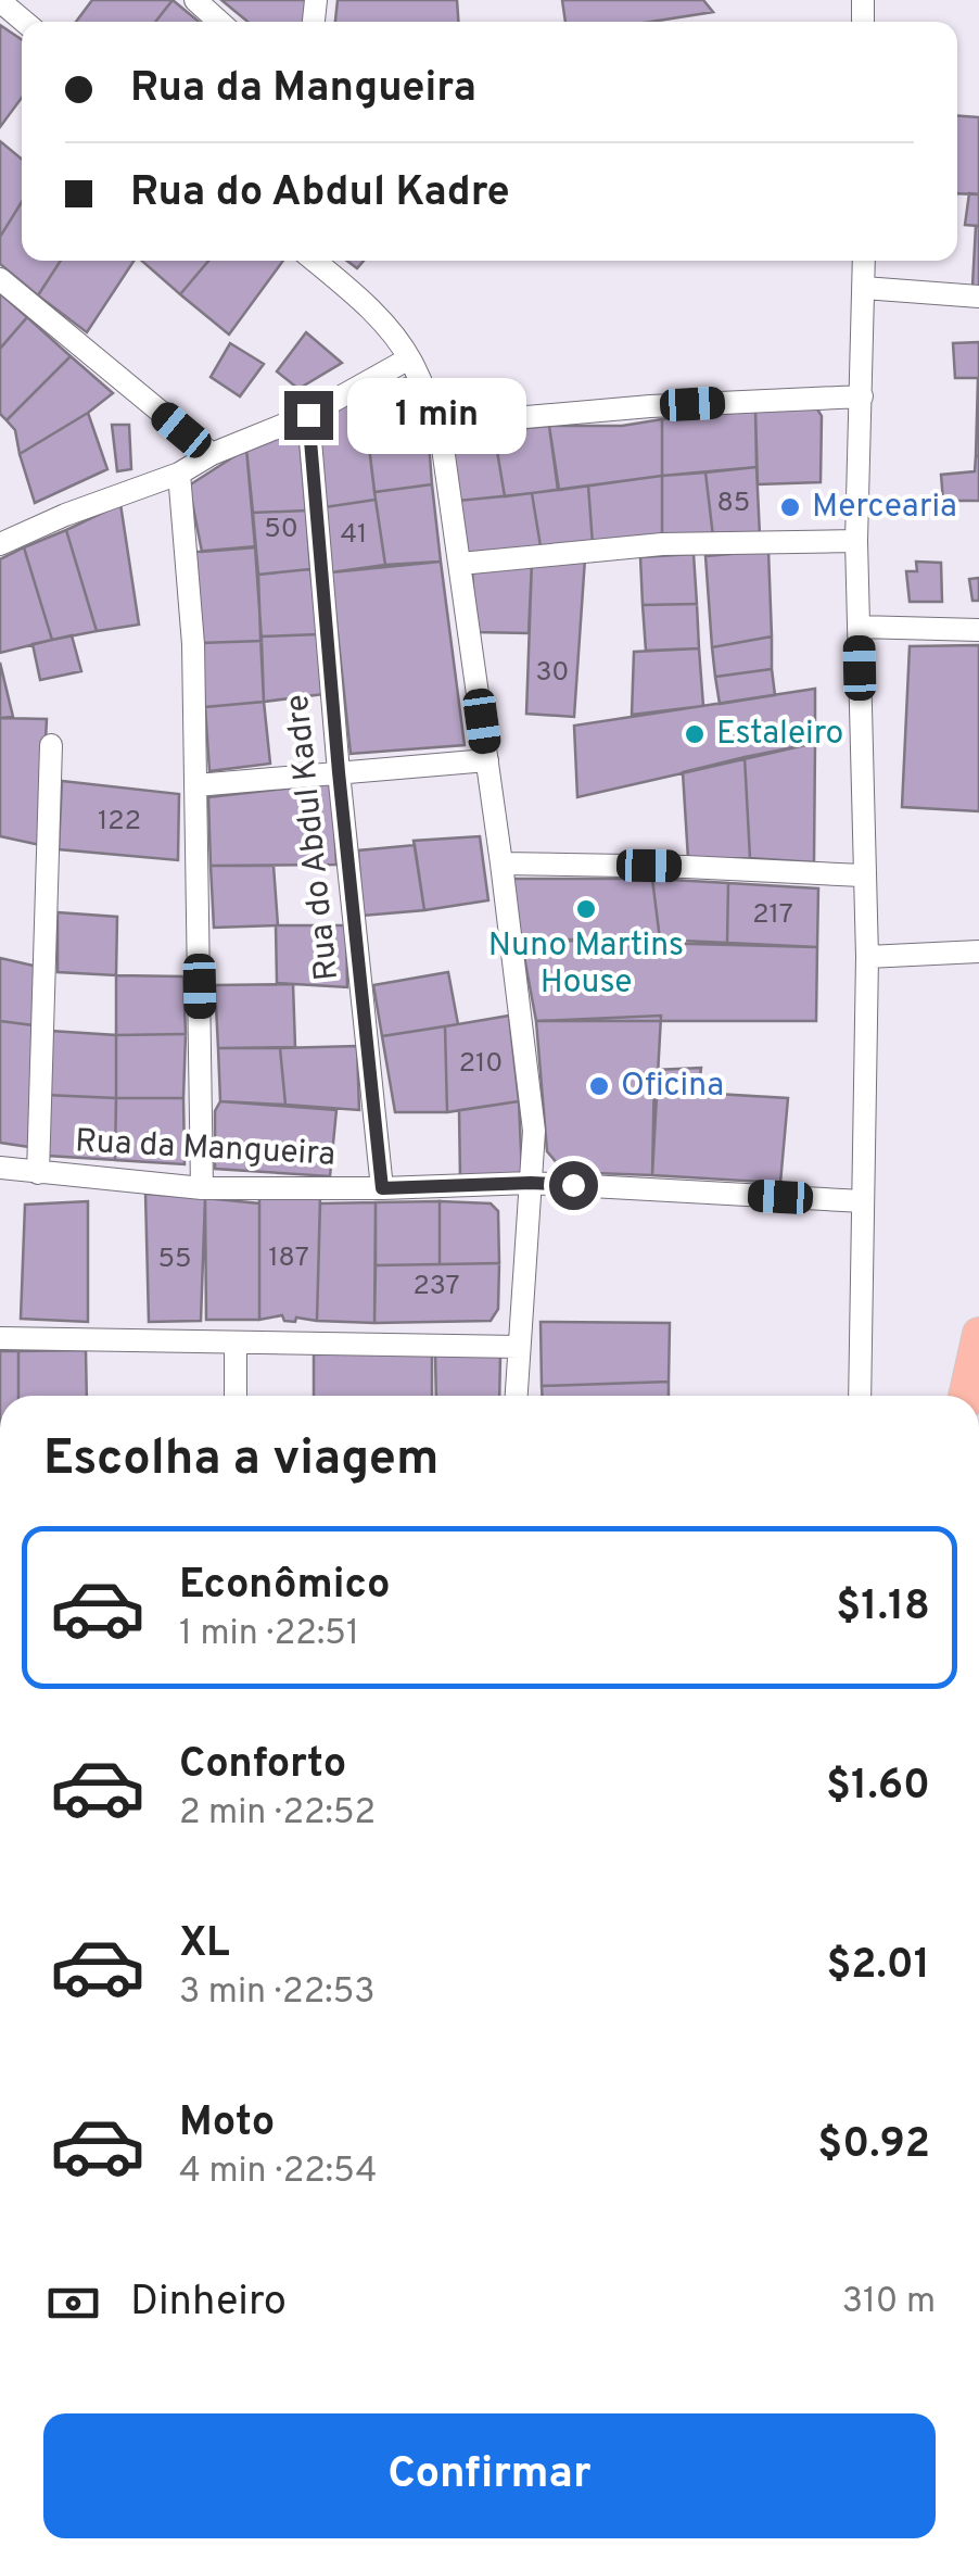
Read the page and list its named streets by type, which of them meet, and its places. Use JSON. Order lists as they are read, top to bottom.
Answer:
{
  "streets": {
    "street": ["Rua do Abdul Kadre", "Rua da Mangueira"]
  },
  "crossings": [
    ["Rua do Abdul Kadre", "Rua da Mangueira"]
  ],
  "places": [
    "Mercearia",
    "Estaleiro",
    "Nuno Martins House",
    "Oficina"
  ],
  "house_numbers": [
    "85",
    "50",
    "41",
    "30",
    "122",
    "217",
    "210",
    "187",
    "55",
    "237"
  ],
  "page": {
    "banner": ["Rua da Mangueira", "Rua do Abdul Kadre"],
    "bubble": "1 min",
    "heading": "Escolha a viagem",
    "list": [
      {
        "name": "Econômico",
        "note": "1 min · 22:51",
        "value": "$1.18"
      },
      {
        "name": "Conforto",
        "note": "2 min · 22:52",
        "value": "$1.60"
      },
      {
        "name": "XL",
        "note": "3 min · 22:53",
        "value": "$2.01"
      },
      {
        "name": "Moto",
        "note": "4 min · 22:54",
        "value": "$0.92"
      }
    ],
    "pay": ["Dinheiro", "310 m"],
    "buttons": "Confirmar"
  }
}
